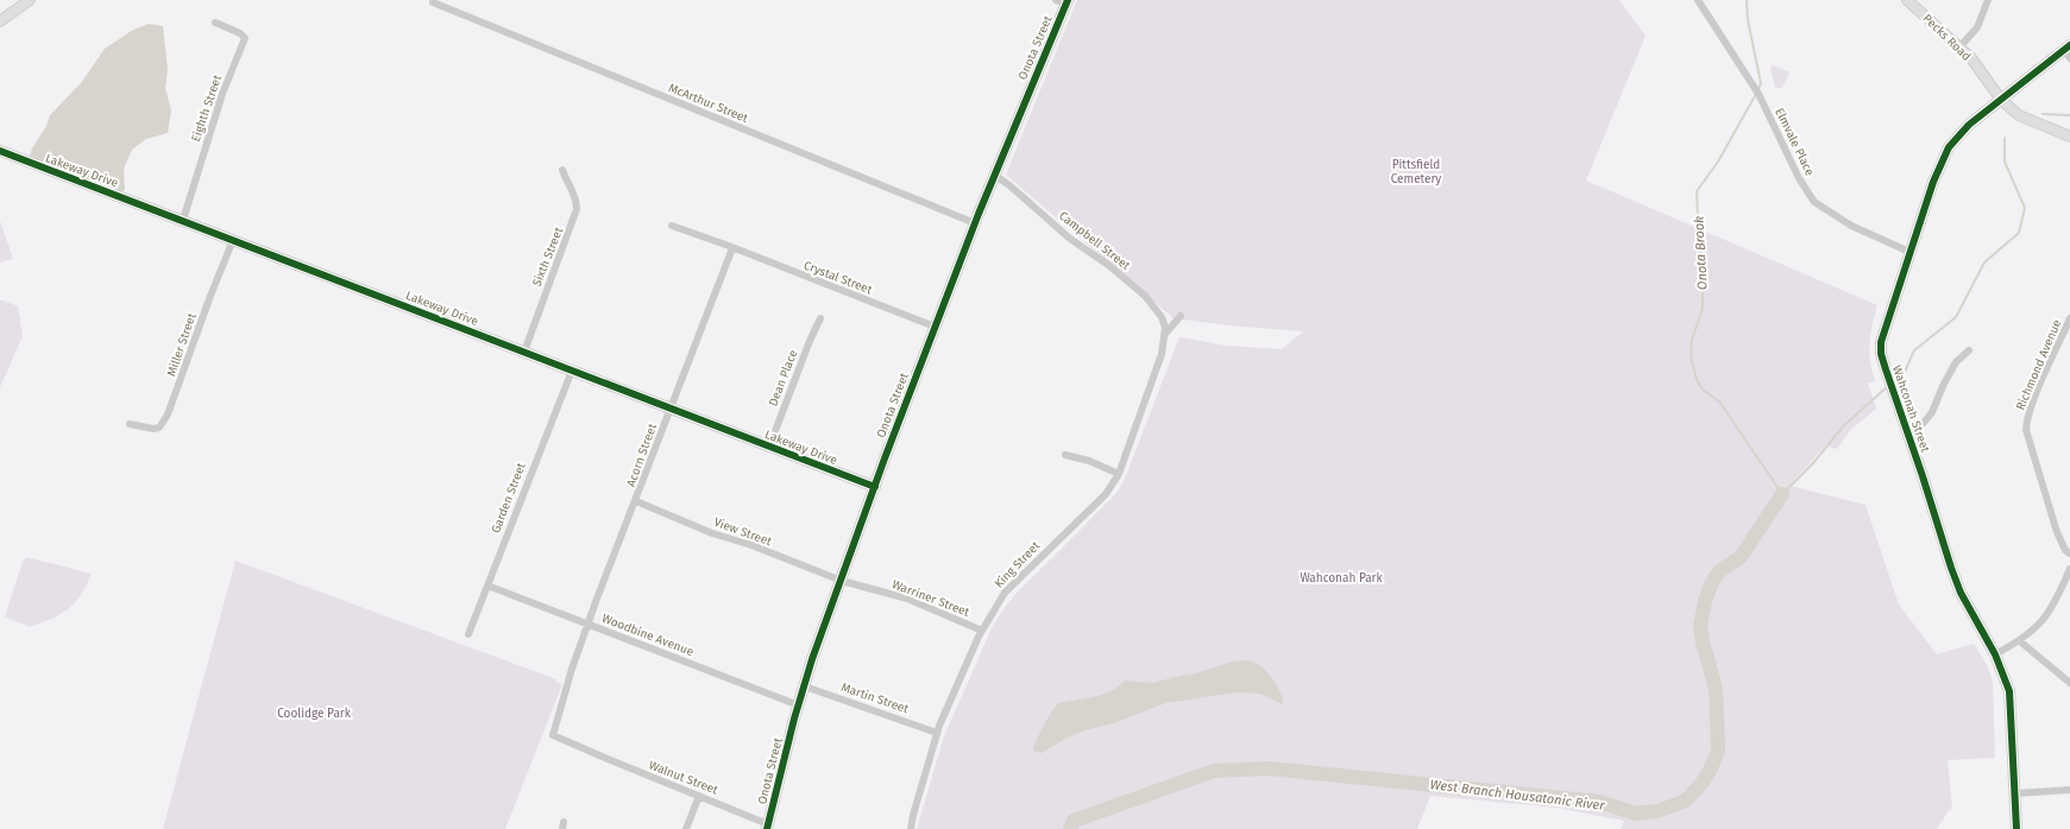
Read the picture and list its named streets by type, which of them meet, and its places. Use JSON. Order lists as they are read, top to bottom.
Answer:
{
  "streets": {
    "street": [
      "Pecks Road",
      "Onota Street",
      "McArthur Street",
      "Eighth Street",
      "Elmvale Place",
      "Lakeway Drive",
      "Campbell Street",
      "Sixth Street",
      "Crystal Street",
      "Miller Street",
      "Richmond Avenue",
      "Dean Place",
      "Wahconah Street",
      "Acorn Street",
      "Garden Street",
      "View Street",
      "King Street",
      "Warriner Street",
      "Woodbine Avenue",
      "Martin Street",
      "Walnut Street"
    ]
  },
  "crossings": [
    ["Pecks Road", "Wahconah Street"],
    ["Onota Street", "McArthur Street"],
    ["Onota Street", "Lakeway Drive"],
    ["Onota Street", "Campbell Street"],
    ["Onota Street", "Crystal Street"],
    ["Onota Street", "View Street"],
    ["Onota Street", "Warriner Street"],
    ["Onota Street", "Woodbine Avenue"],
    ["Onota Street", "Martin Street"],
    ["Onota Street", "Walnut Street"],
    ["Eighth Street", "Lakeway Drive"],
    ["Elmvale Place", "Wahconah Street"],
    ["Lakeway Drive", "Sixth Street"],
    ["Lakeway Drive", "Miller Street"],
    ["Lakeway Drive", "Dean Place"],
    ["Lakeway Drive", "Acorn Street"],
    ["Lakeway Drive", "Garden Street"],
    ["Campbell Street", "King Street"],
    ["Crystal Street", "Acorn Street"],
    ["Acorn Street", "View Street"],
    ["Acorn Street", "Woodbine Avenue"],
    ["Acorn Street", "Walnut Street"],
    ["Garden Street", "Woodbine Avenue"],
    ["View Street", "Warriner Street"],
    ["King Street", "Warriner Street"],
    ["King Street", "Martin Street"]
  ],
  "water": ["Onota Brook", "West Branch Housatonic River"],
  "parks": ["Pittsfield Cemetery", "Wahconah Park", "Coolidge Park"]
}
